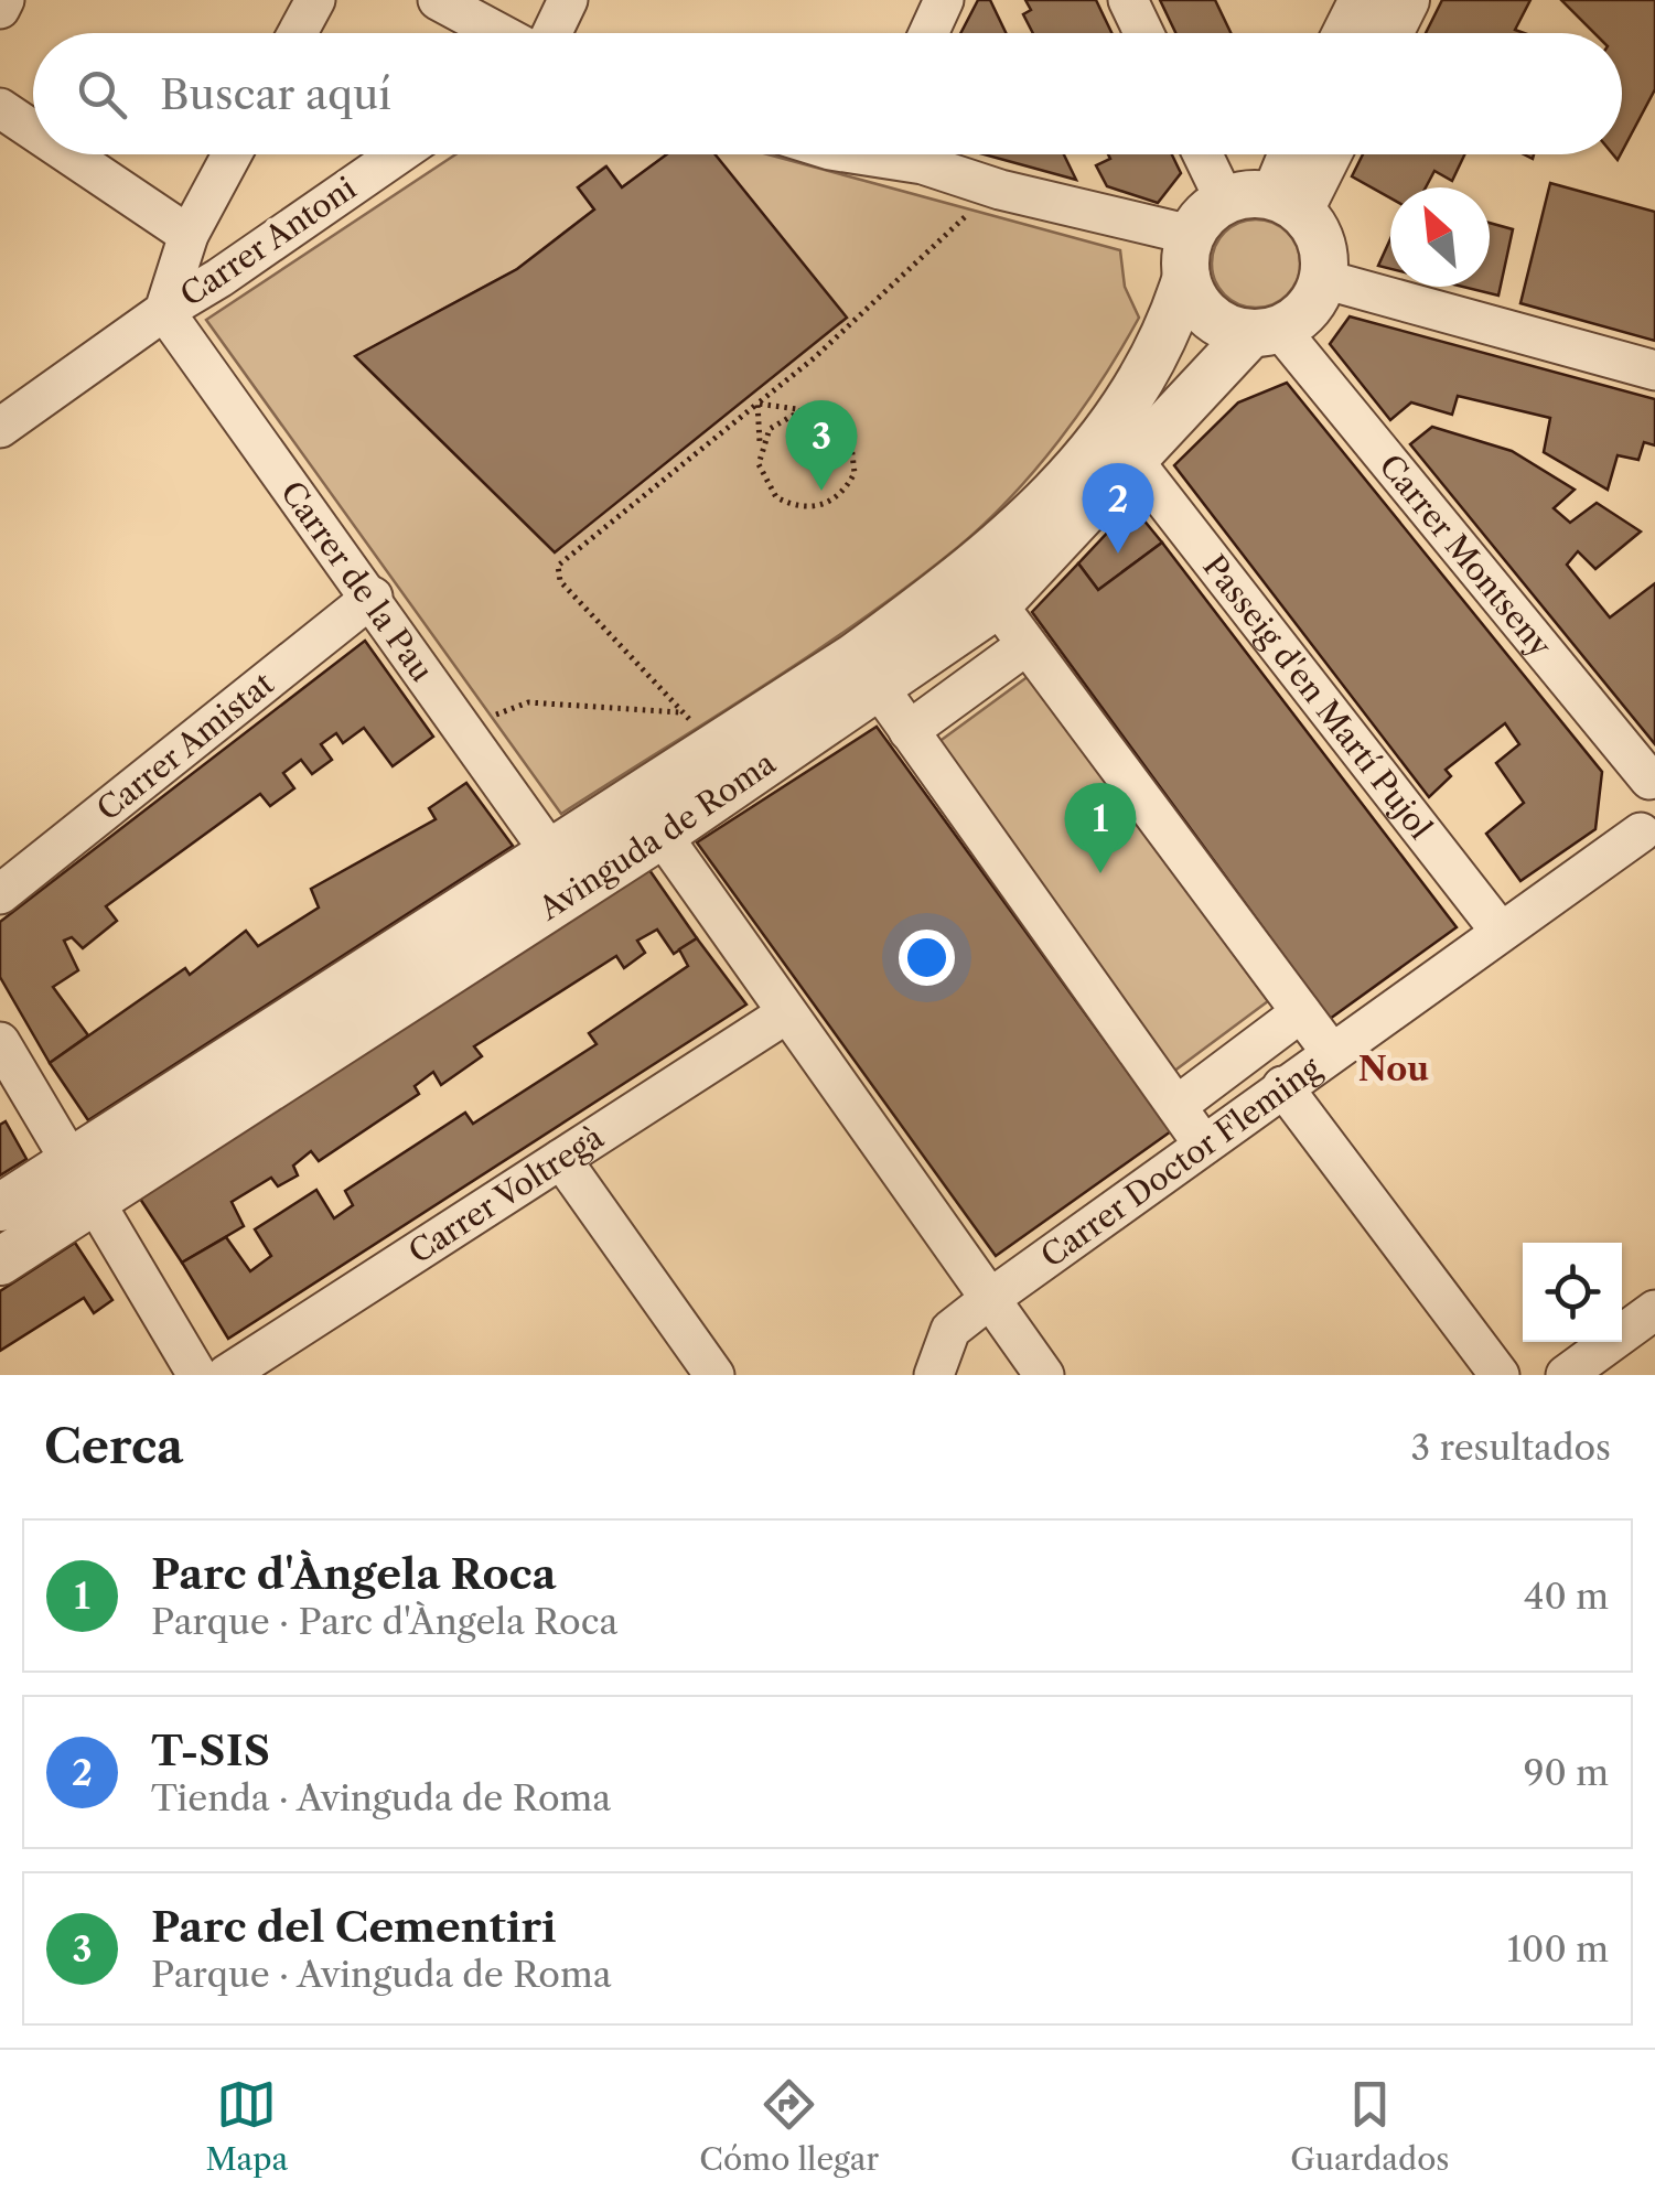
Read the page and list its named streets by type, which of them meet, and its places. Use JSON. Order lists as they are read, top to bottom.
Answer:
{
  "streets": {
    "street": [
      "Carrer Antoni",
      "Carrer Montseny",
      "Carrer de la Pau",
      "Passeig d'en Martí Pujol",
      "Carrer Amistat",
      "Avinguda de Roma",
      "Carrer Doctor Fleming",
      "Carrer Voltregà"
    ]
  },
  "crossings": [
    ["Carrer Antoni", "Carrer de la Pau"],
    ["Carrer Montseny", "Avinguda de Roma"],
    ["Carrer de la Pau", "Carrer Amistat"],
    ["Carrer de la Pau", "Avinguda de Roma"],
    ["Passeig d'en Martí Pujol", "Avinguda de Roma"],
    ["Passeig d'en Martí Pujol", "Carrer Doctor Fleming"]
  ],
  "districts": ["Nou"],
  "north": "top left",
  "page": {
    "search": "Buscar aquí",
    "pins": ["3", "2", "1"],
    "heading": ["Cerca", "3 resultados"],
    "list": [
      {
        "mark": "1",
        "name": "Parc d'Àngela Roca",
        "note": "Parque · Parc d'Àngela Roca",
        "value": "40 m"
      },
      {
        "mark": "2",
        "name": "T-SIS",
        "note": "Tienda · Avinguda de Roma",
        "value": "90 m"
      },
      {
        "mark": "3",
        "name": "Parc del Cementiri",
        "note": "Parque · Avinguda de Roma",
        "value": "100 m"
      }
    ],
    "nav": ["Mapa", "Cómo llegar", "Guardados"]
  }
}
